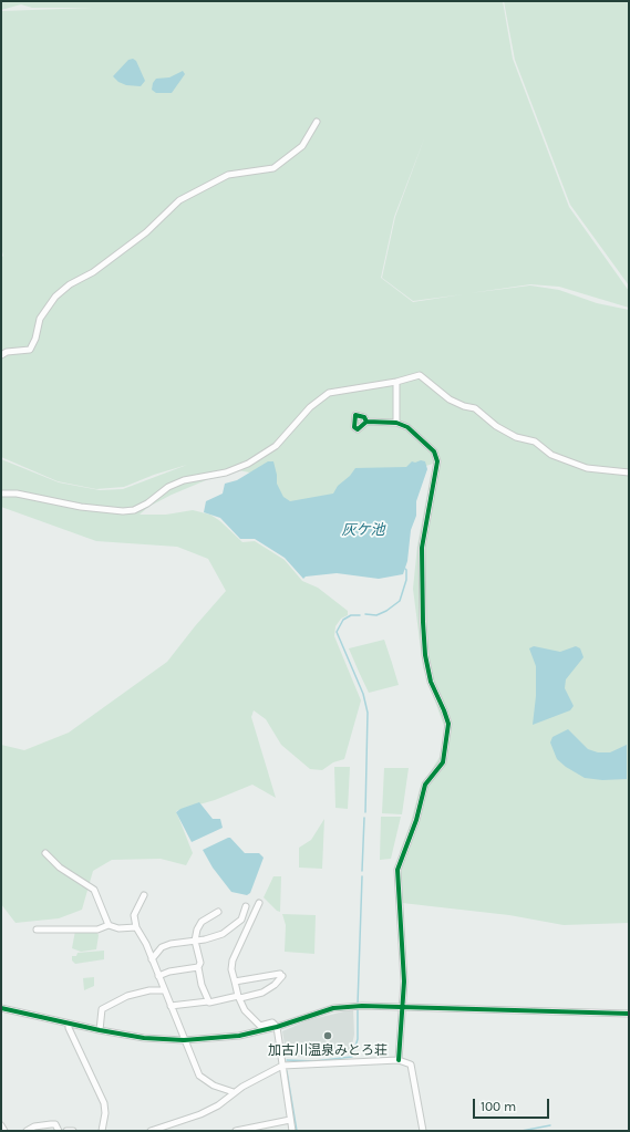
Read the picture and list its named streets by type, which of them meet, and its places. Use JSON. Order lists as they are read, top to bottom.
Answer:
{
  "water": ["灰ケ池"],
  "places": ["加古川温泉みとろ荘"],
  "scale_bar": "100 m"
}
